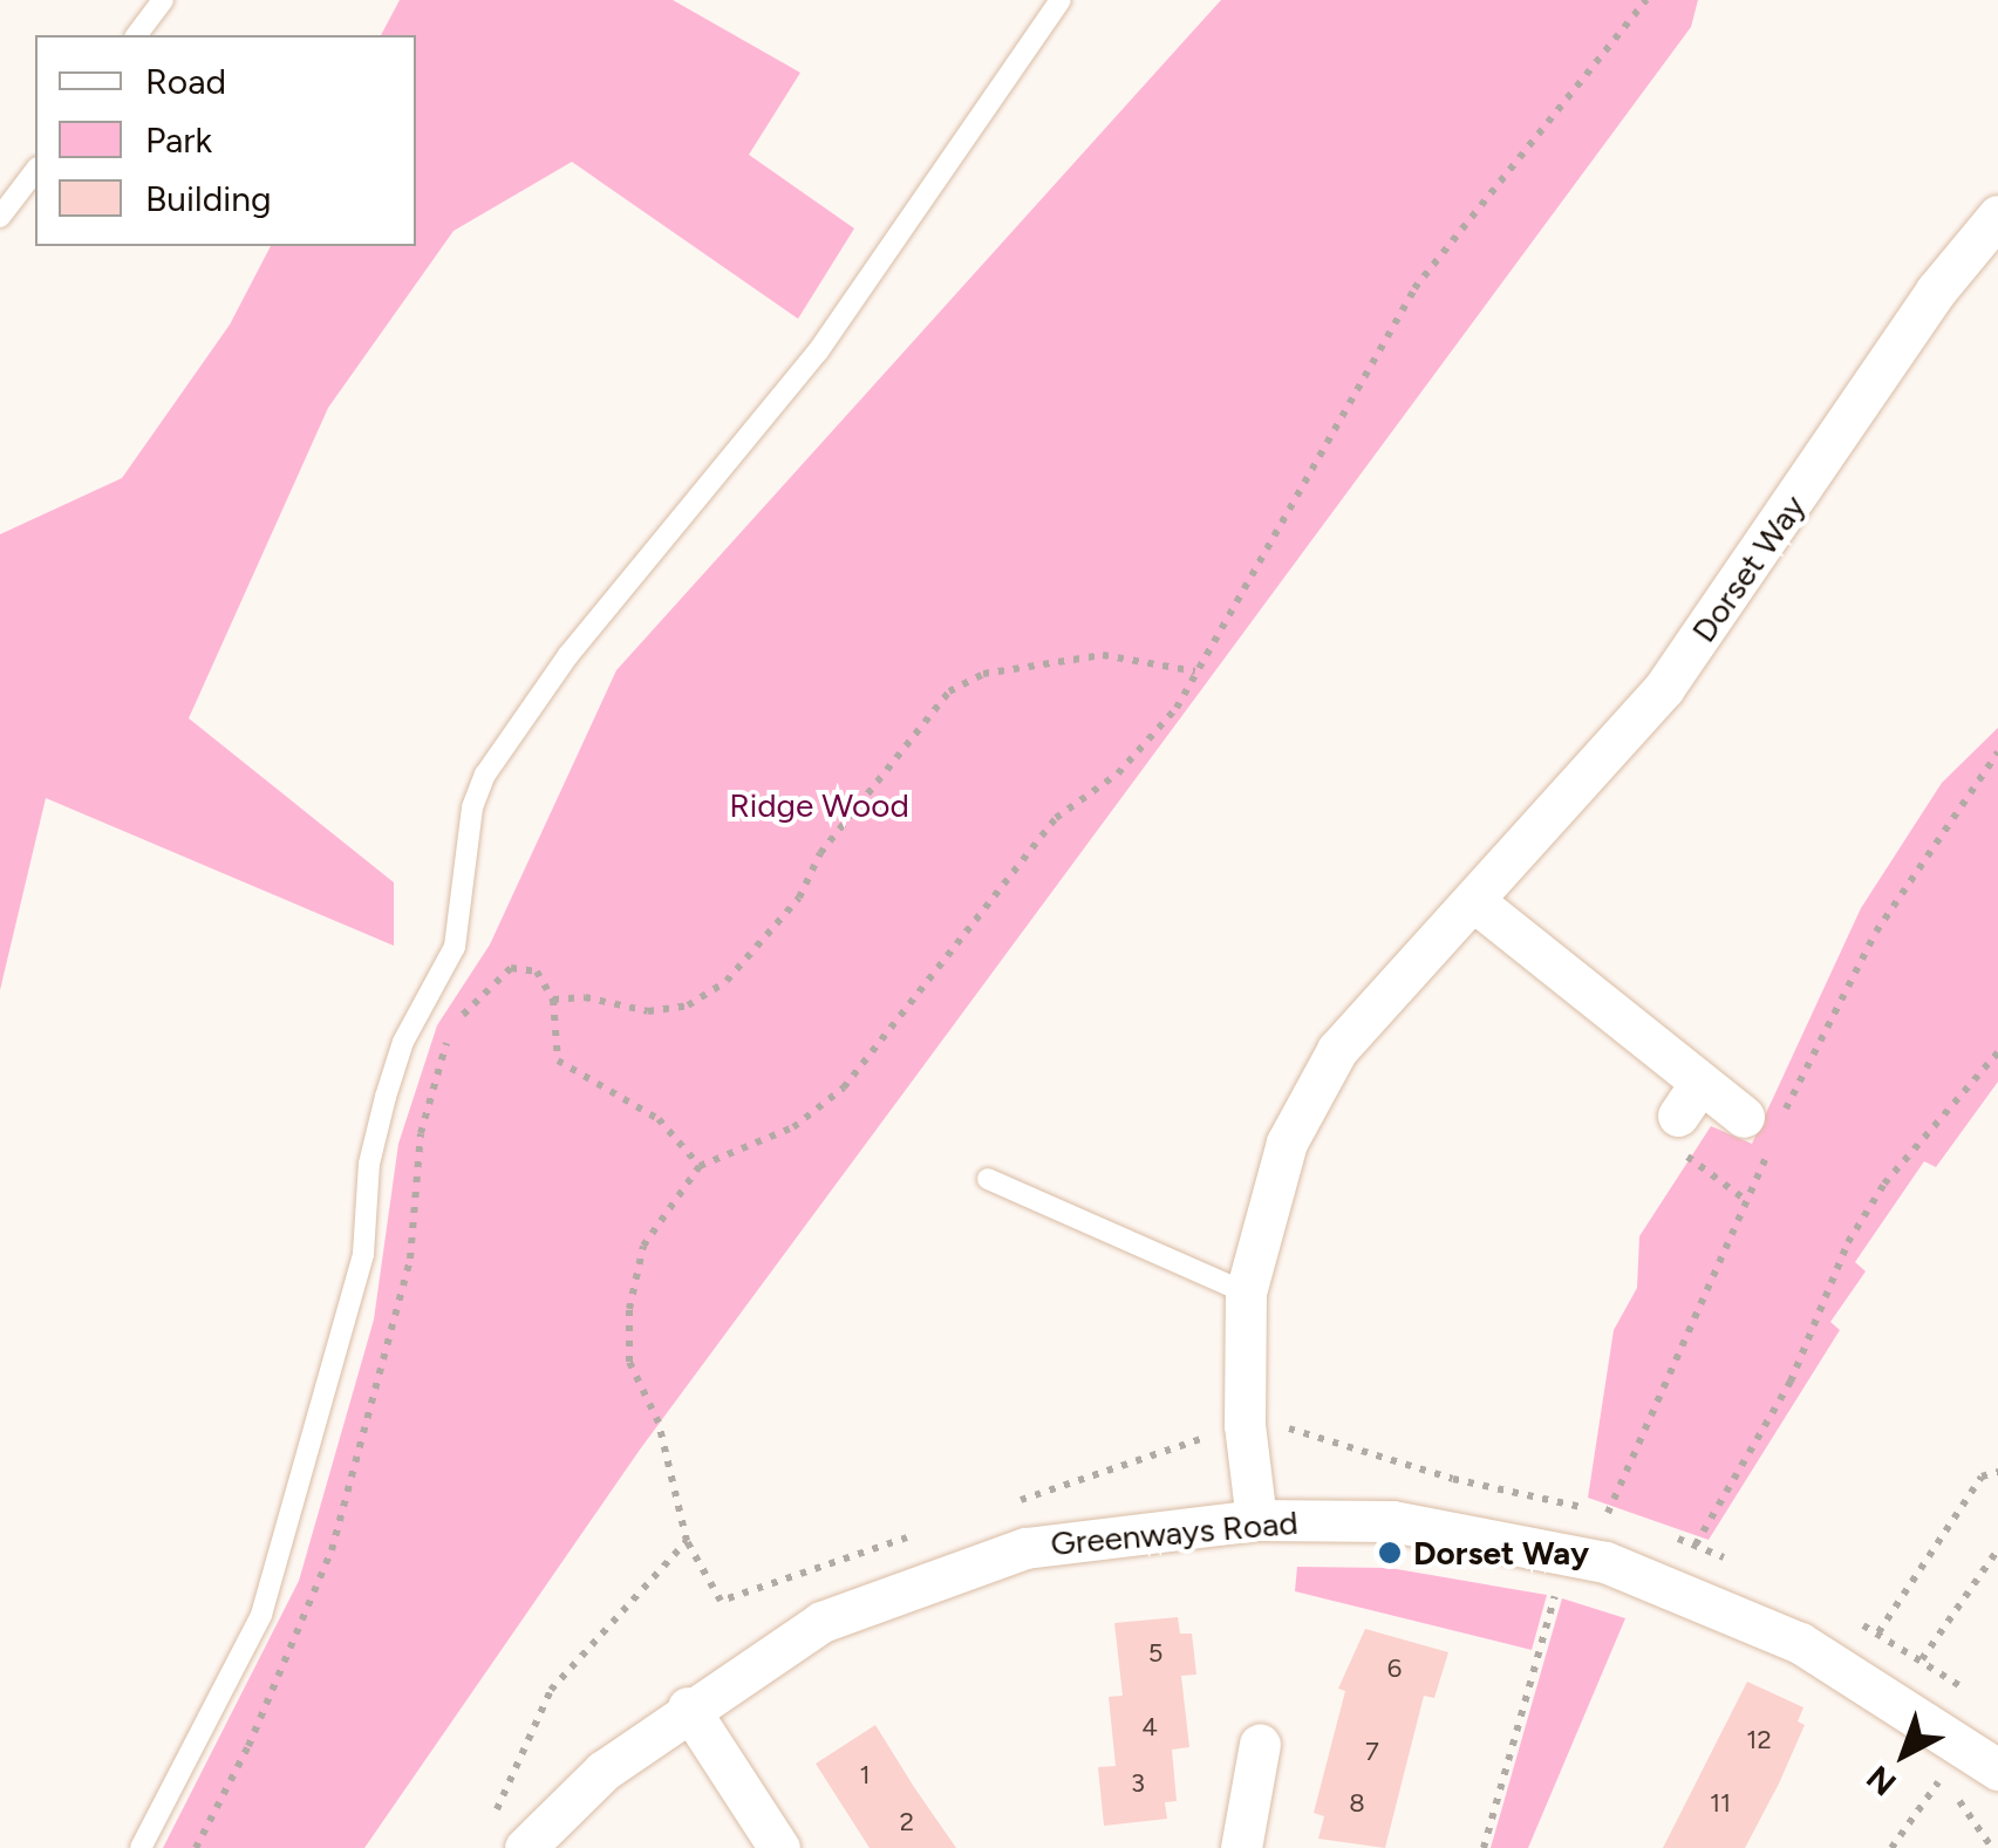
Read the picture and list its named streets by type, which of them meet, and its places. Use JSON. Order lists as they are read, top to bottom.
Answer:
{
  "streets": {
    "street": ["Dorset Way", "Greenways Road"]
  },
  "crossings": [
    ["Dorset Way", "Greenways Road"]
  ],
  "parks": ["Ridge Wood"],
  "places": ["Dorset Way"],
  "house_numbers": [
    "5",
    "6",
    "4",
    "12",
    "7",
    "1",
    "3",
    "8",
    "11",
    "2"
  ],
  "legend": ["Road", "Park", "Building"],
  "north": "bottom left"
}
